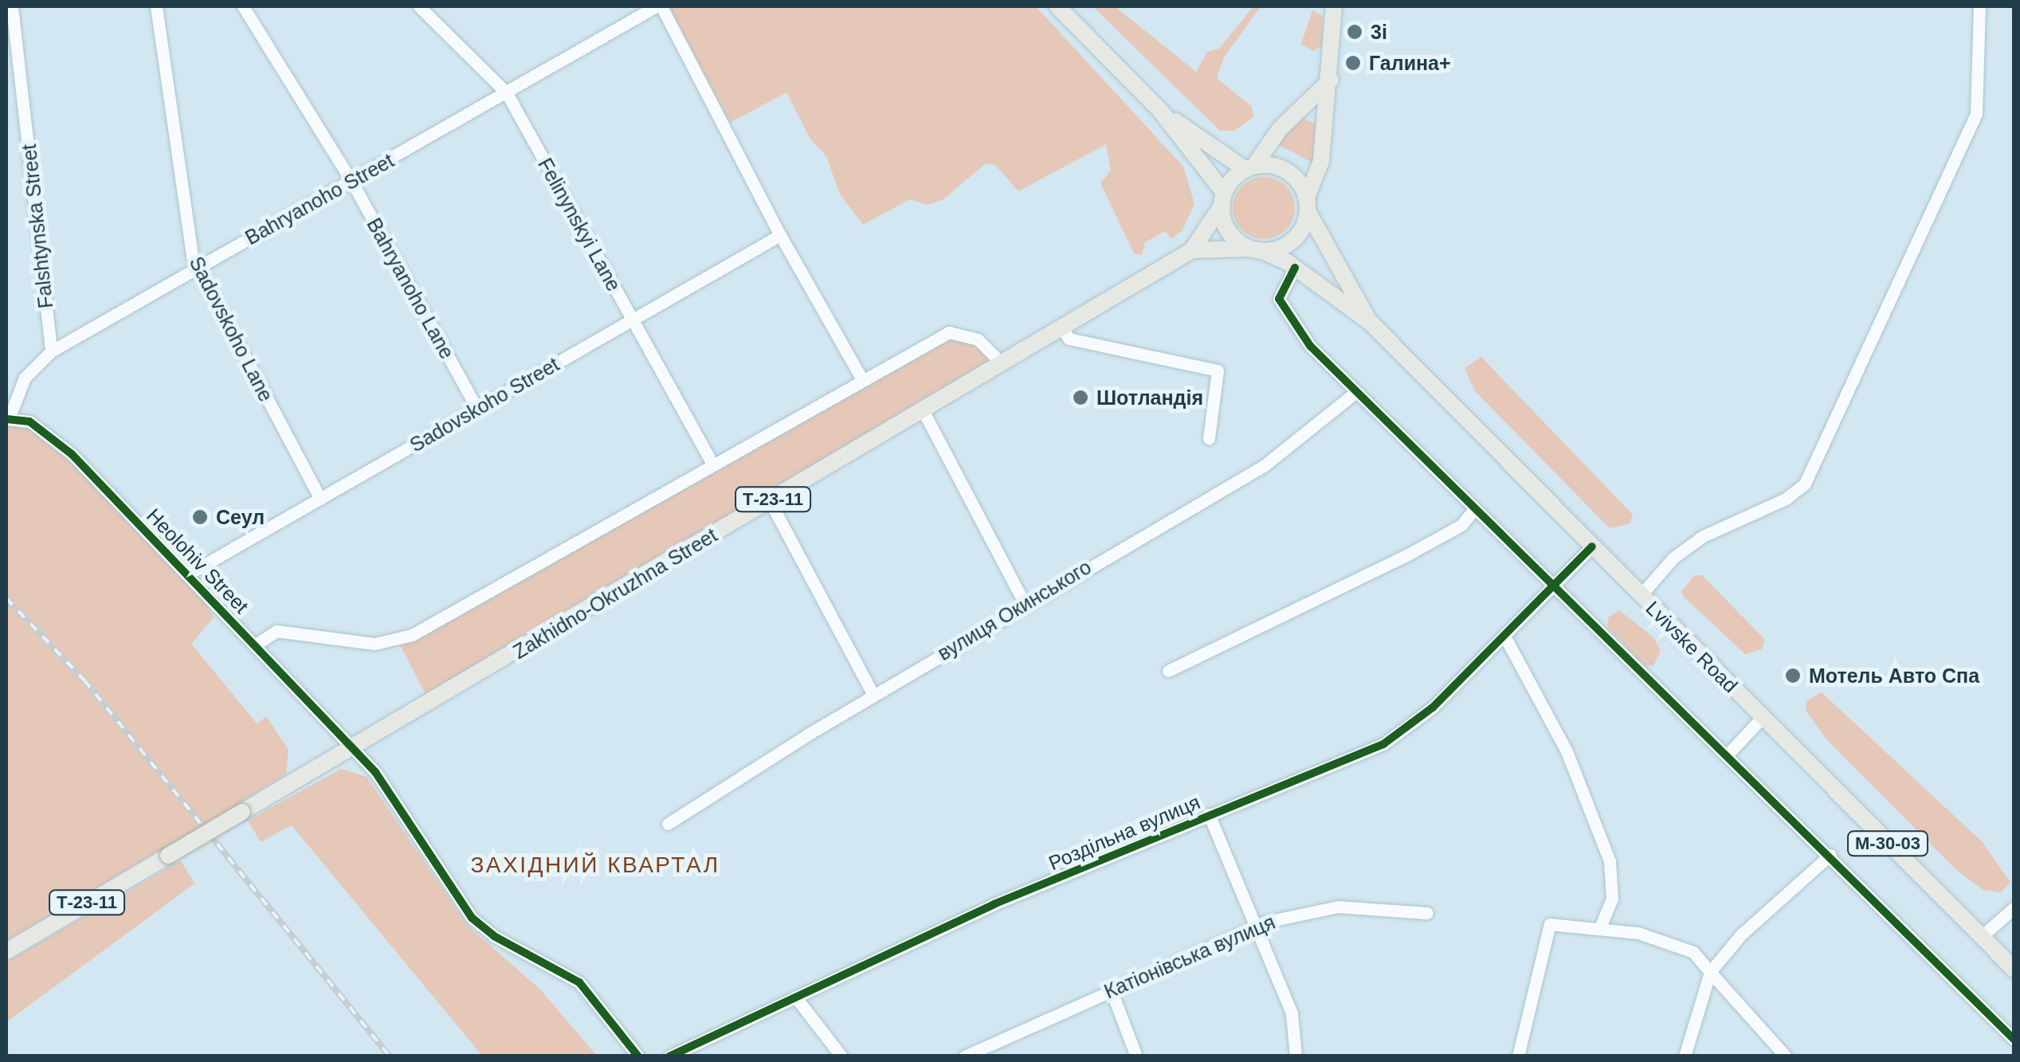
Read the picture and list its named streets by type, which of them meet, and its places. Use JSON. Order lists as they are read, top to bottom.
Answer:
{
  "streets": {
    "main road": [
      "Т-23-11",
      "Zakhidno-Okruzhna Street",
      "Lvivske Road",
      "М-30-03"
    ],
    "street": [
      "Bahryanoho Street",
      "Felinynskyi Lane",
      "Falshtynska Street",
      "Bahryanoho Lane",
      "Sadovskoho Lane",
      "Sadovskoho Street",
      "Heolohiv Street",
      "вулиця Окинського",
      "Роздільна вулиця",
      "Катіонівська вулиця"
    ]
  },
  "crossings": [
    ["Bahryanoho Street", "Felinynskyi Lane"],
    ["Bahryanoho Street", "Falshtynska Street"],
    ["Bahryanoho Street", "Bahryanoho Lane"],
    ["Bahryanoho Street", "Sadovskoho Lane"],
    ["Bahryanoho Street", "Heolohiv Street"],
    ["Felinynskyi Lane", "Sadovskoho Street"],
    ["Bahryanoho Lane", "Sadovskoho Street"],
    ["Sadovskoho Lane", "Sadovskoho Street"],
    ["Sadovskoho Street", "Heolohiv Street"],
    ["Т-23-11", "Zakhidno-Okruzhna Street"],
    ["Т-23-11", "Lvivske Road"],
    ["Heolohiv Street", "Zakhidno-Okruzhna Street"],
    ["Zakhidno-Okruzhna Street", "Lvivske Road"],
    ["Lvivske Road", "Роздільна вулиця"]
  ],
  "districts": ["ЗАХІДНИЙ КВАРТАЛ"],
  "places": [
    "3i",
    "Галина+",
    "Шотландія",
    "Сеул",
    "Мотель Авто Спа"
  ]
}
